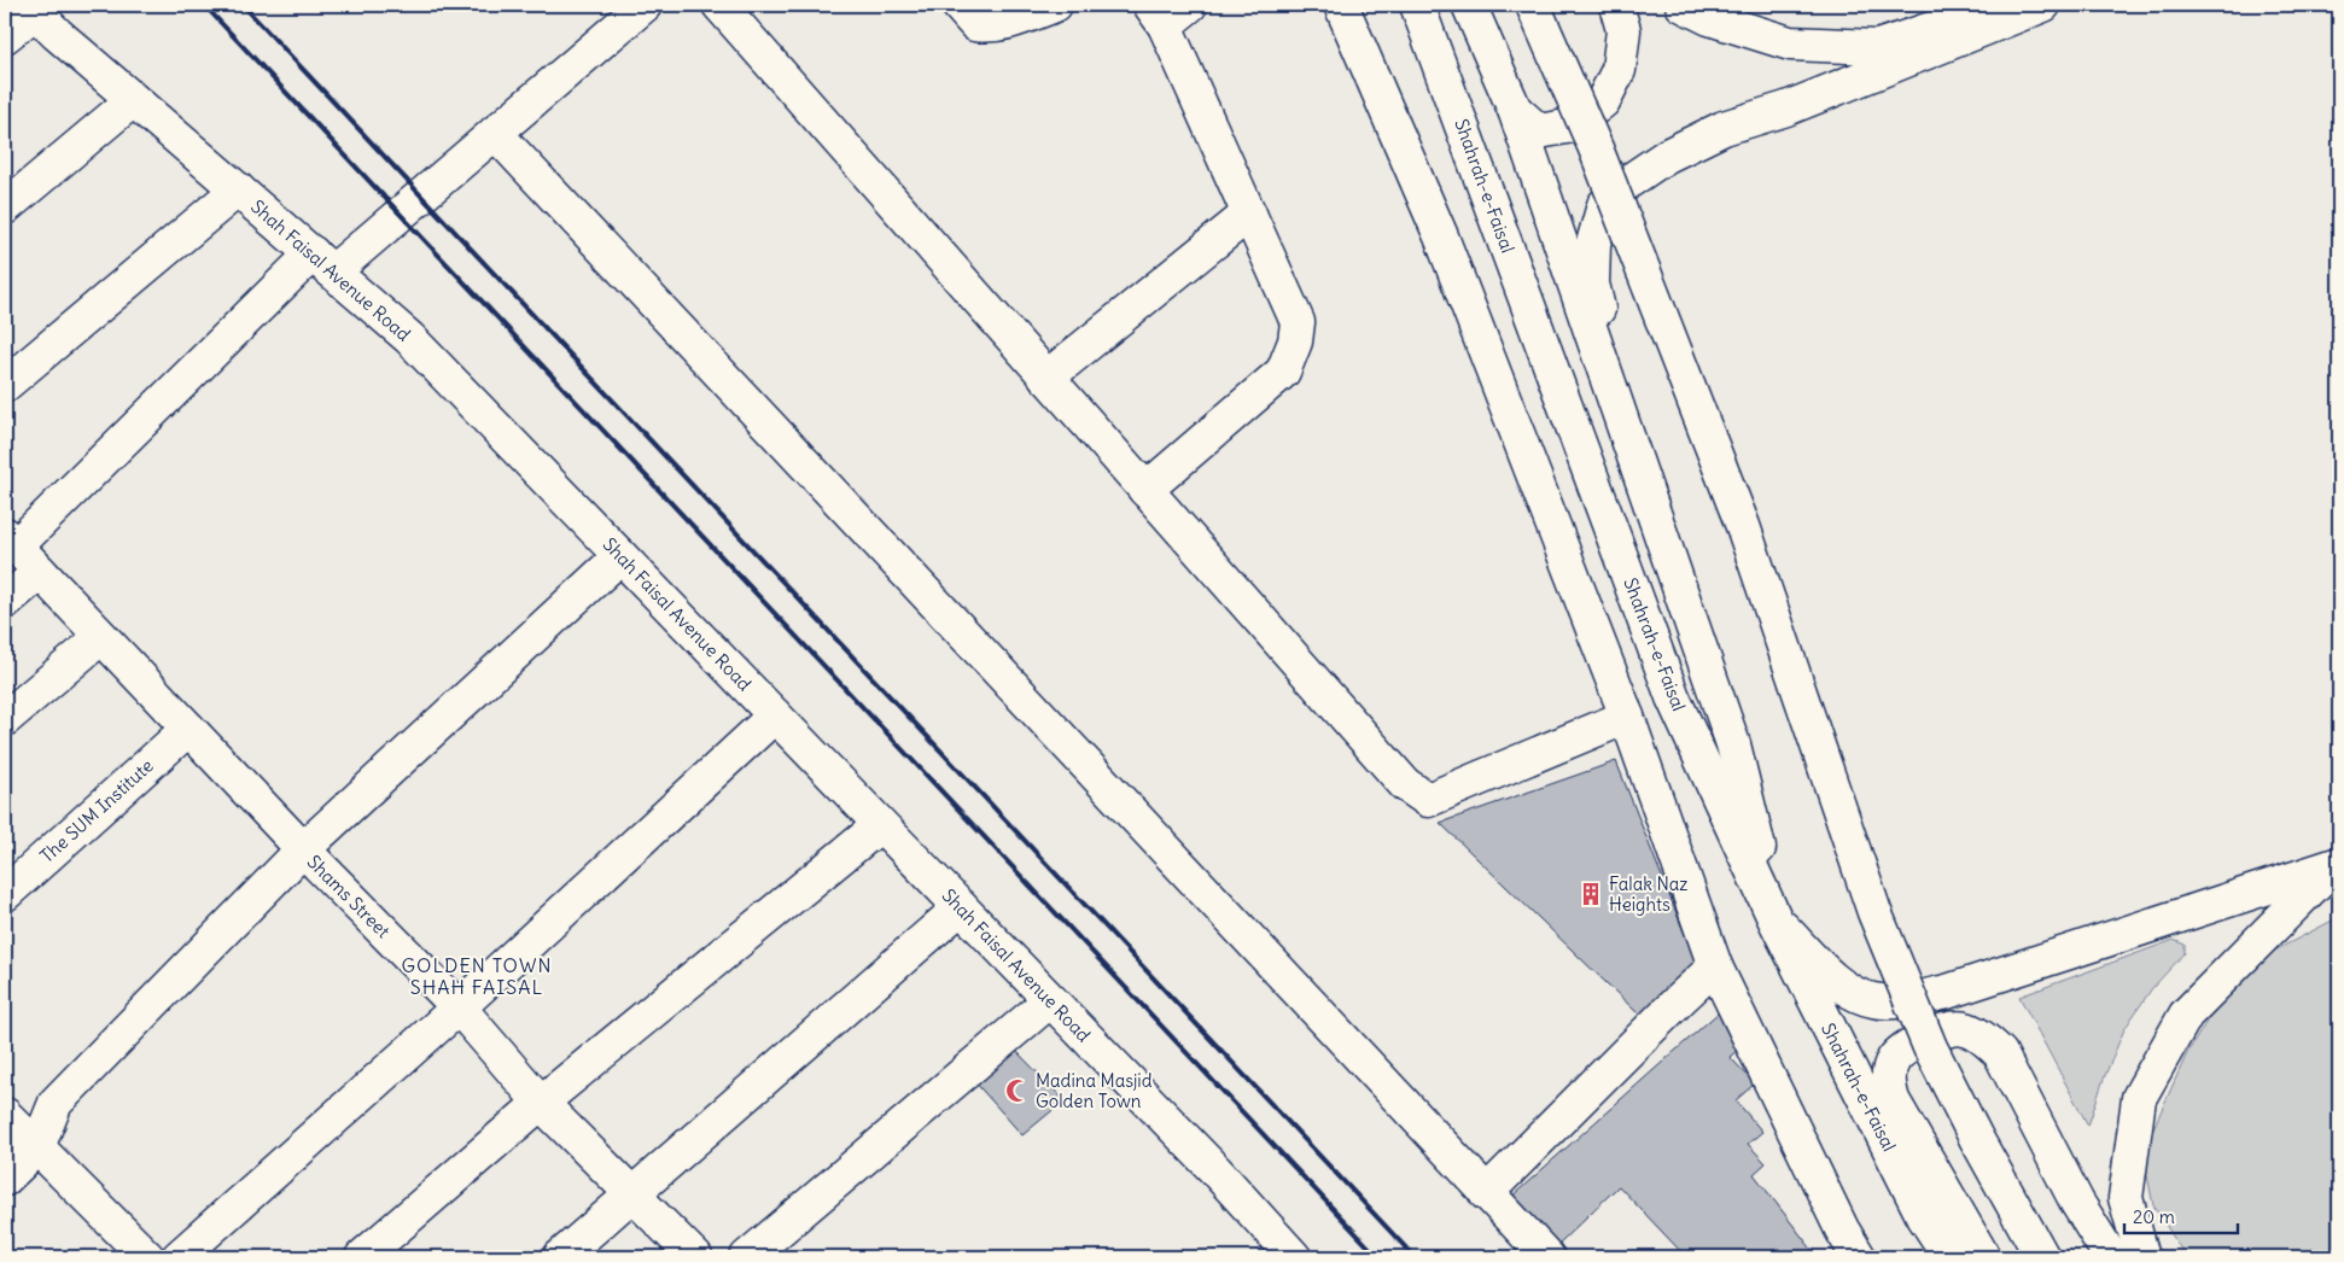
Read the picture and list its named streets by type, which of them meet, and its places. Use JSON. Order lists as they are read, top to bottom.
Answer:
{
  "streets": {
    "main road": [
      "Shahrah-e-Faisal",
      "Shah Faisal Avenue Road",
      "The SUM Institute",
      "Shams Street"
    ]
  },
  "crossings": [
    ["The SUM Institute", "Shams Street"]
  ],
  "districts": ["GOLDEN TOWN SHAH FAISAL"],
  "places": {
    "building": ["Falak Naz Heights"],
    "mosque": ["Madina Masjid Golden Town"]
  },
  "scale_bar": "20 m"
}
